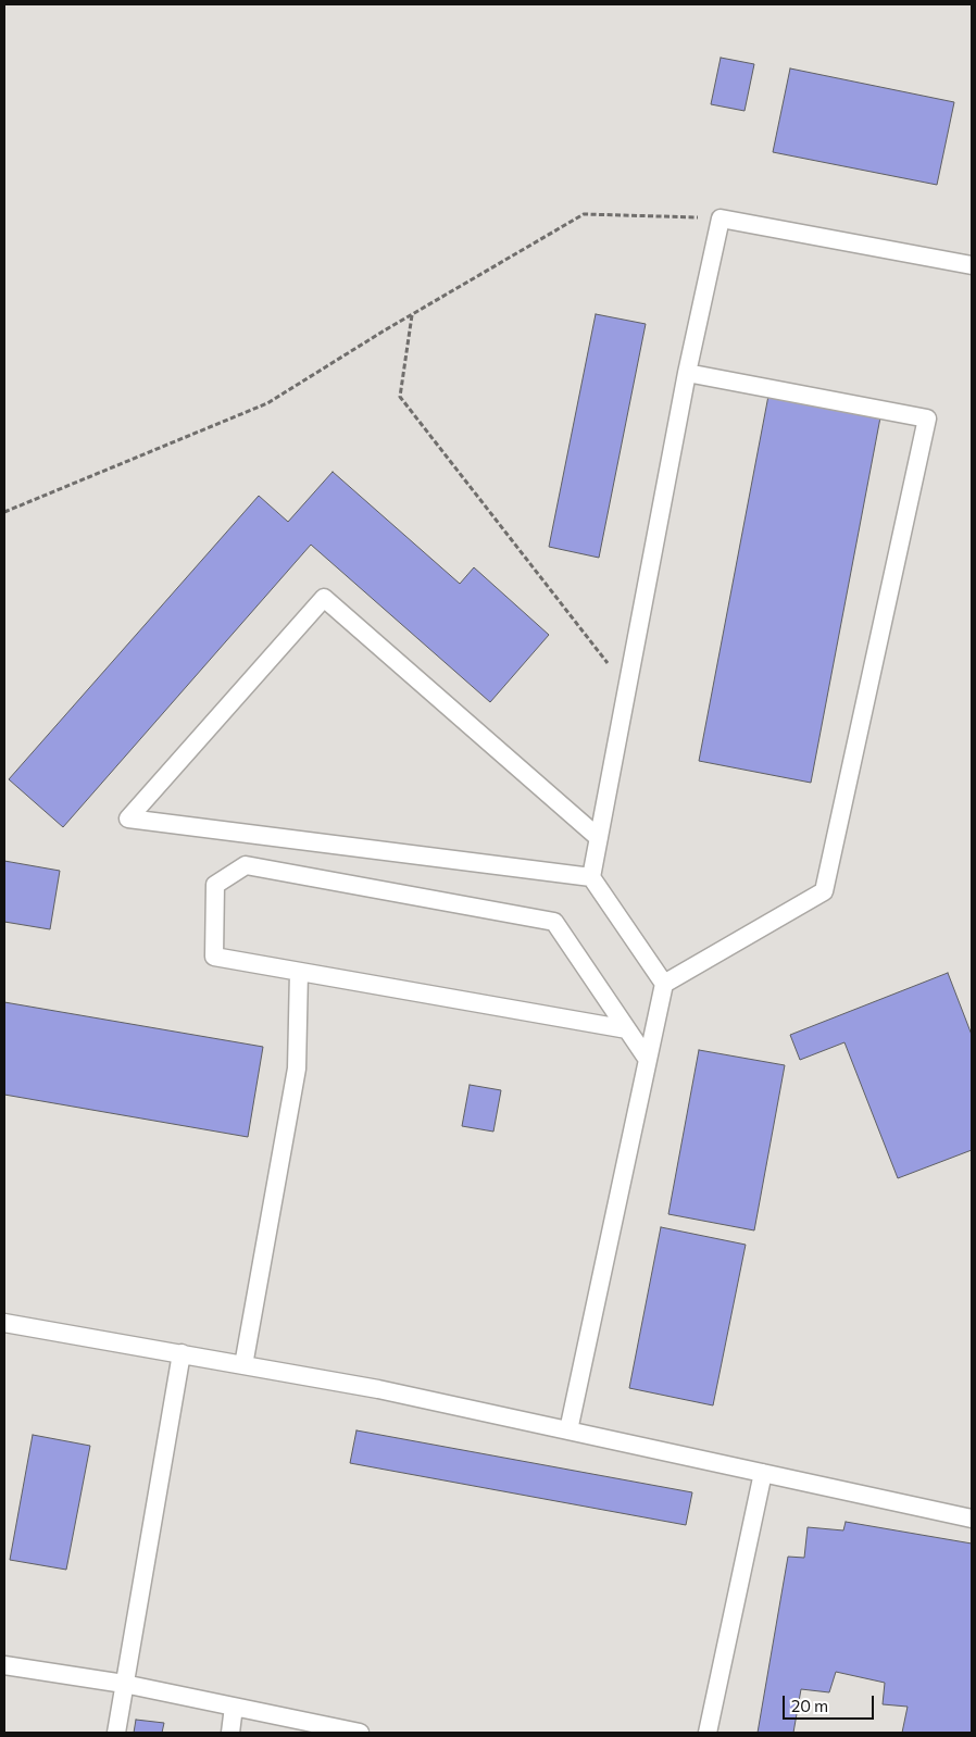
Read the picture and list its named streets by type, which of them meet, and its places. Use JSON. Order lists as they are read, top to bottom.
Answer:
{
  "scale_bar": "20 m"
}
